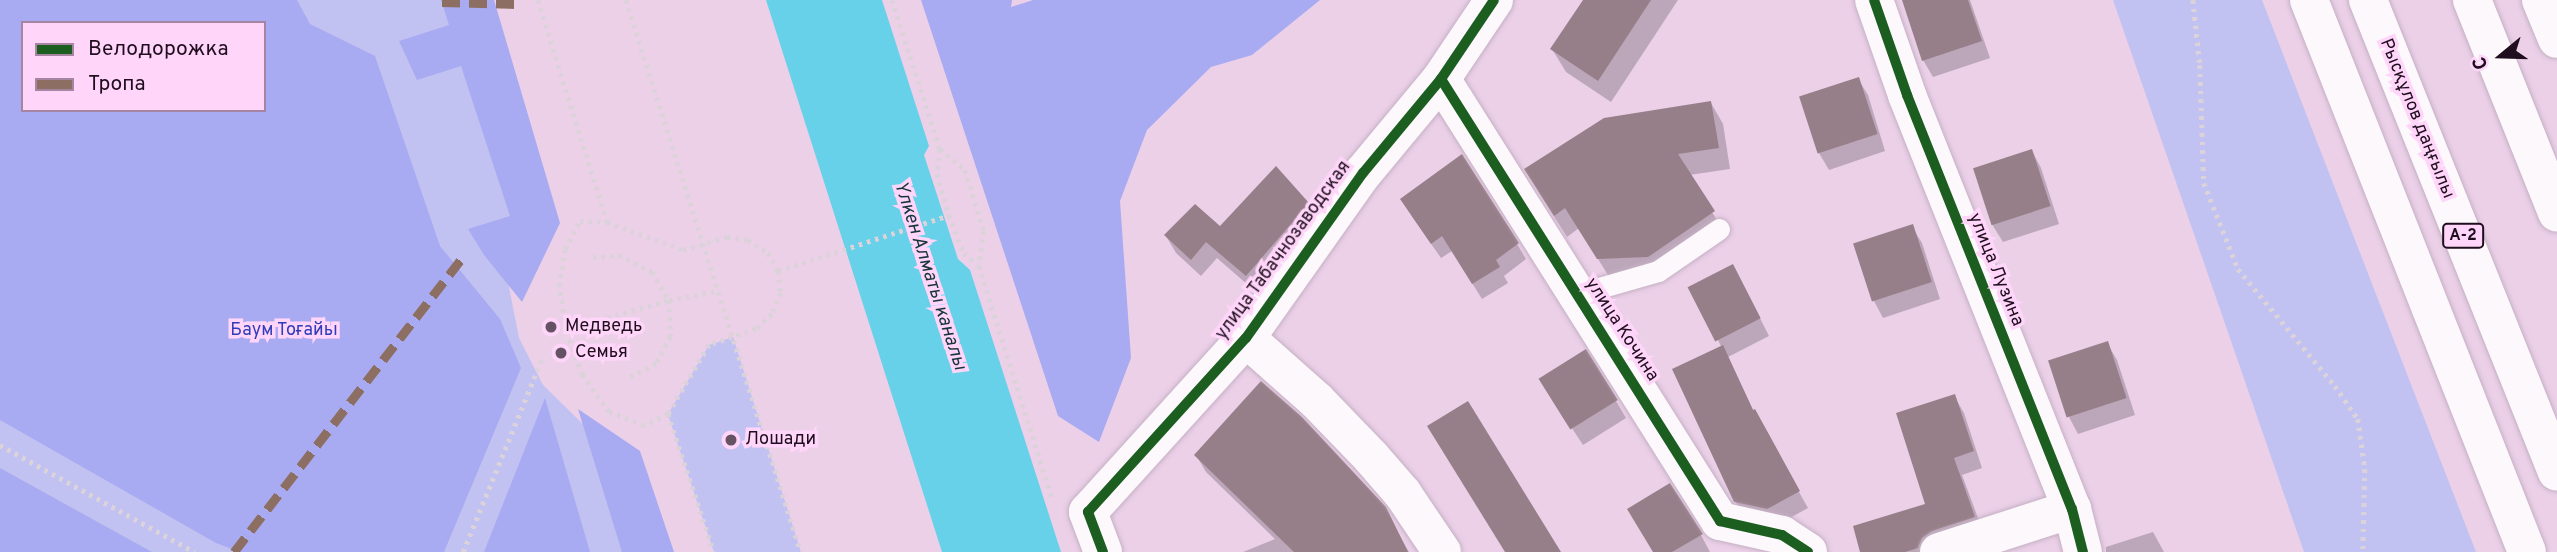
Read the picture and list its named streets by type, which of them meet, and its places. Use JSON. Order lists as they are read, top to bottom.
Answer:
{
  "streets": {
    "street": [
      "Рысқұлов даңғылы",
      "A-2",
      "улица Табачнозаводская",
      "улица Лузина",
      "улица Кочина"
    ]
  },
  "crossings": [
    ["улица Табачнозаводская", "улица Кочина"]
  ],
  "water": ["Үлкен Алматы каналы"],
  "parks": ["Баум Тоғайы"],
  "places": ["Медведь", "Семья", "Лошади"],
  "legend": ["Велодорожка", "Тропа"],
  "north": "left"
}
